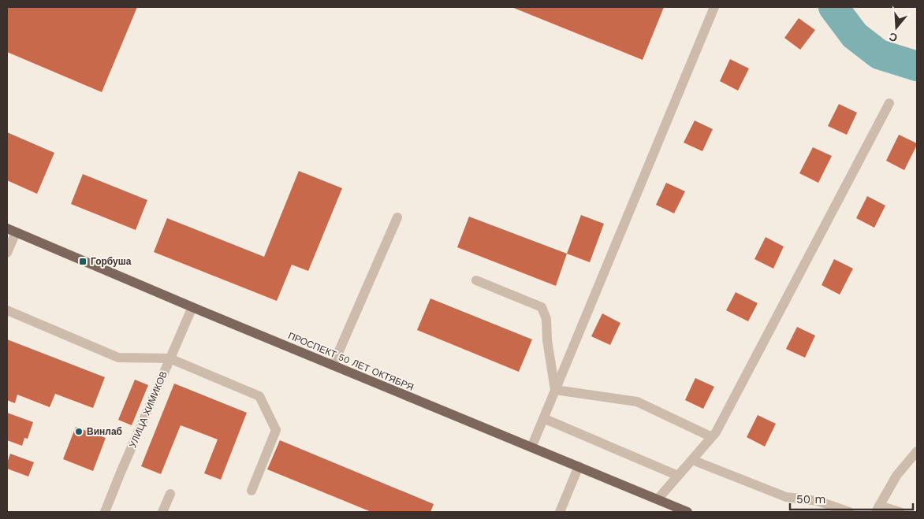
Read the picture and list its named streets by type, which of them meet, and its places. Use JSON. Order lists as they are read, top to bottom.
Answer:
{
  "streets": {
    "main road": ["ПРОСПЕКТ 50 ЛЕТ ОКТЯБРЯ"],
    "street": ["УЛИЦА ХИМИКОВ"]
  },
  "crossings": [
    ["ПРОСПЕКТ 50 ЛЕТ ОКТЯБРЯ", "УЛИЦА ХИМИКОВ"]
  ],
  "places": {
    "transit": ["Горбуша"],
    "other": ["Винлаб"]
  },
  "scale_bar": "50 m",
  "north": "bottom"
}
